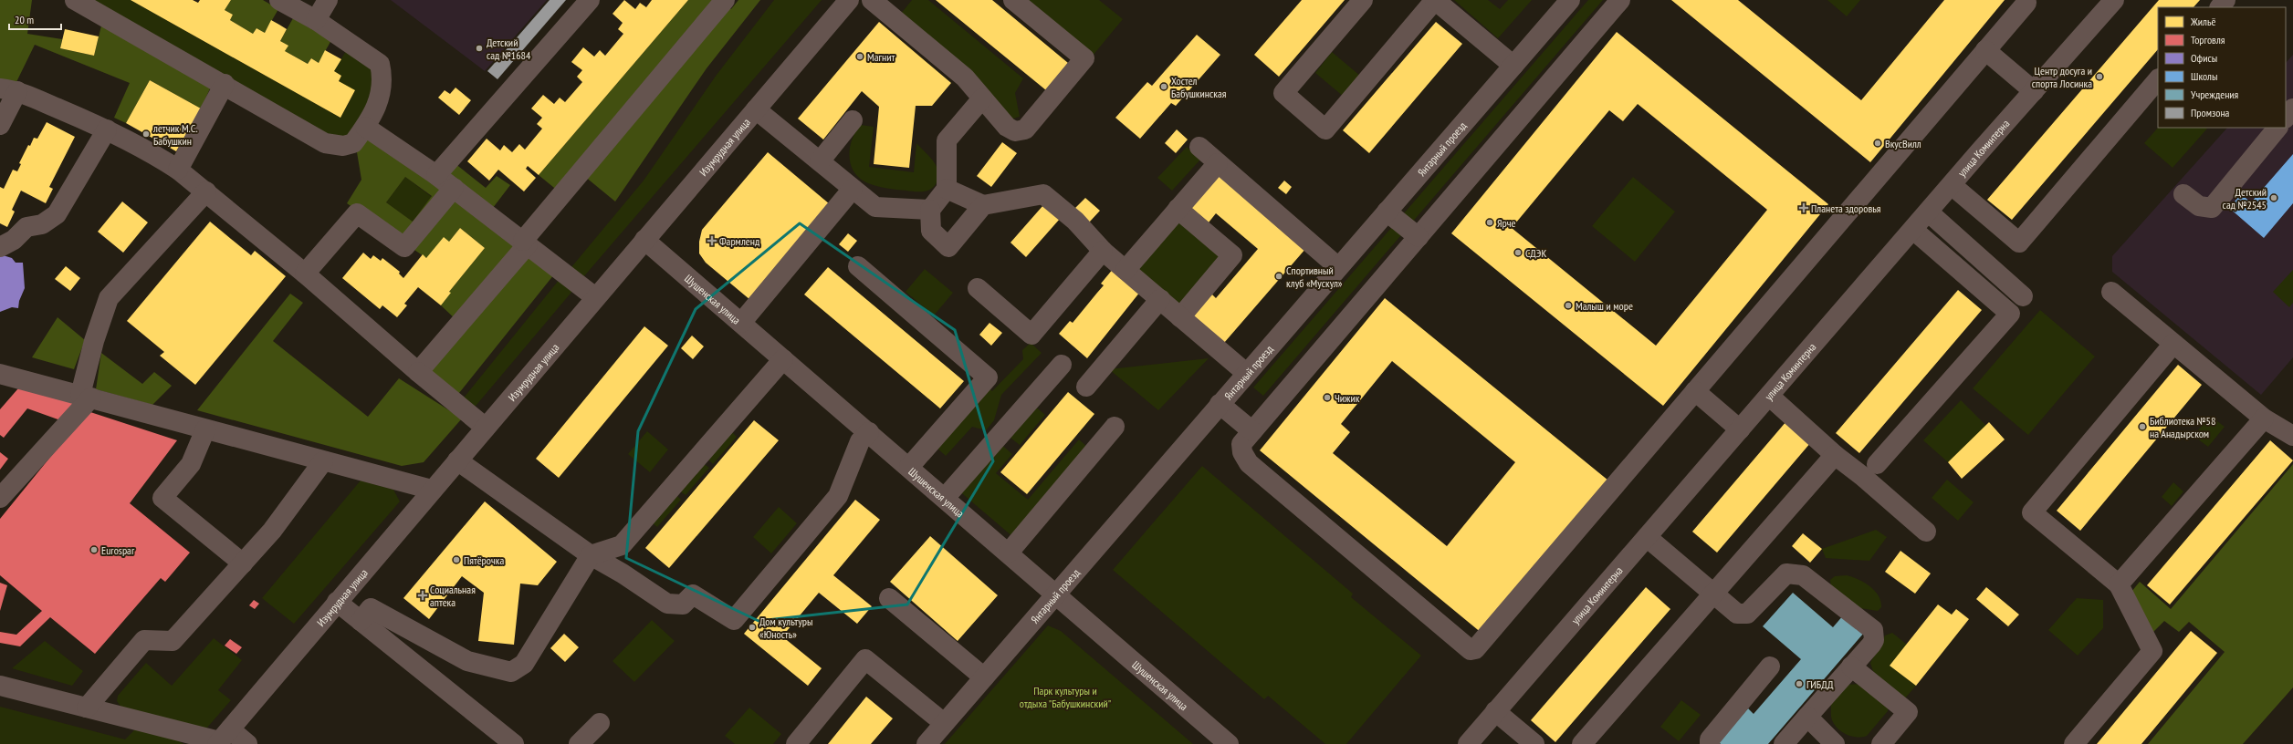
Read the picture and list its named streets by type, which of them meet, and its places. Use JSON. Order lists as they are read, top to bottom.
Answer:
{
  "streets": {
    "street": [
      "Изумрудная улица",
      "Янтарный проезд",
      "улица Коминтерна",
      "Шушенская улица"
    ]
  },
  "crossings": [
    ["Изумрудная улица", "Шушенская улица"],
    ["Янтарный проезд", "Шушенская улица"]
  ],
  "parks": ["Парк культуры и отдыха \"Бабушкинский\""],
  "places": {
    "other": [
      "Детский сад №1684",
      "Магнит",
      "Центр досуга и спорта Лосинка",
      "Хостел Бабушкинская",
      "летчик М.С. Бабушкин",
      "ВкусВилл",
      "Детский сад №2545",
      "Ярче",
      "СДЭК",
      "Спортивный клуб «Мускул»",
      "Малыш и море",
      "Чижик",
      "Библиотека №58 на Анадырском",
      "Eurospar",
      "Пятёрочка",
      "Дом культуры «Юность»",
      "ГИБДД"
    ],
    "health": ["Планета здоровья", "Фармленд", "Социальная аптека"]
  },
  "legend": [
    "Жильё",
    "Торговля",
    "Офисы",
    "Школы",
    "Учреждения",
    "Промзона"
  ],
  "scale_bar": "20 m"
}
